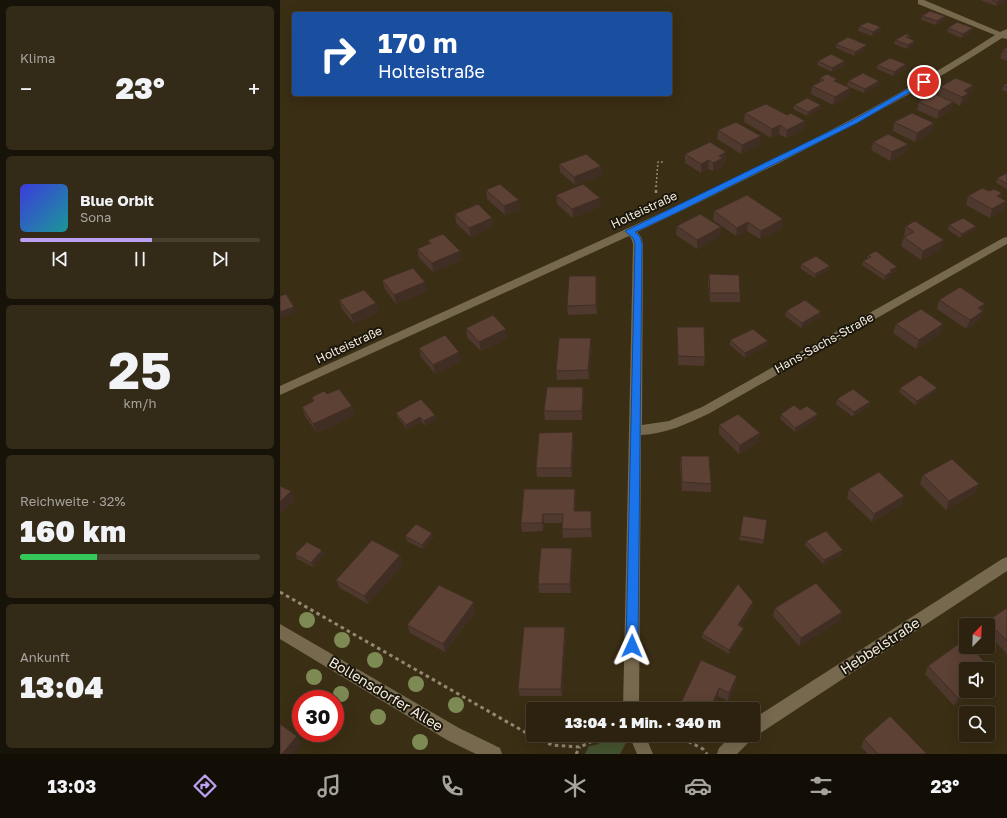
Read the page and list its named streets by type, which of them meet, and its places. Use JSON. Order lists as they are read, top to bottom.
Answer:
{
  "streets": {
    "street": [
      "Holteistraße",
      "Hans-Sachs-Straße",
      "Hebbelstraße",
      "Bollensdorfer Allee"
    ]
  },
  "north": "top right",
  "page": {
    "tile": [
      "Klima",
      ["25", "km/h"],
      ["Reichweite · 32%", "160 km"],
      ["Ankunft", "13:04"]
    ],
    "turn": ["170 m", "Holteistraße"],
    "heat": ["−", "23°", "+"],
    "song": ["Blue Orbit", "Sona"],
    "limit": "30",
    "trip": "13:04 · 1 Min. · 340 m",
    "tabs": ["13:03", "23°"]
  }
}
